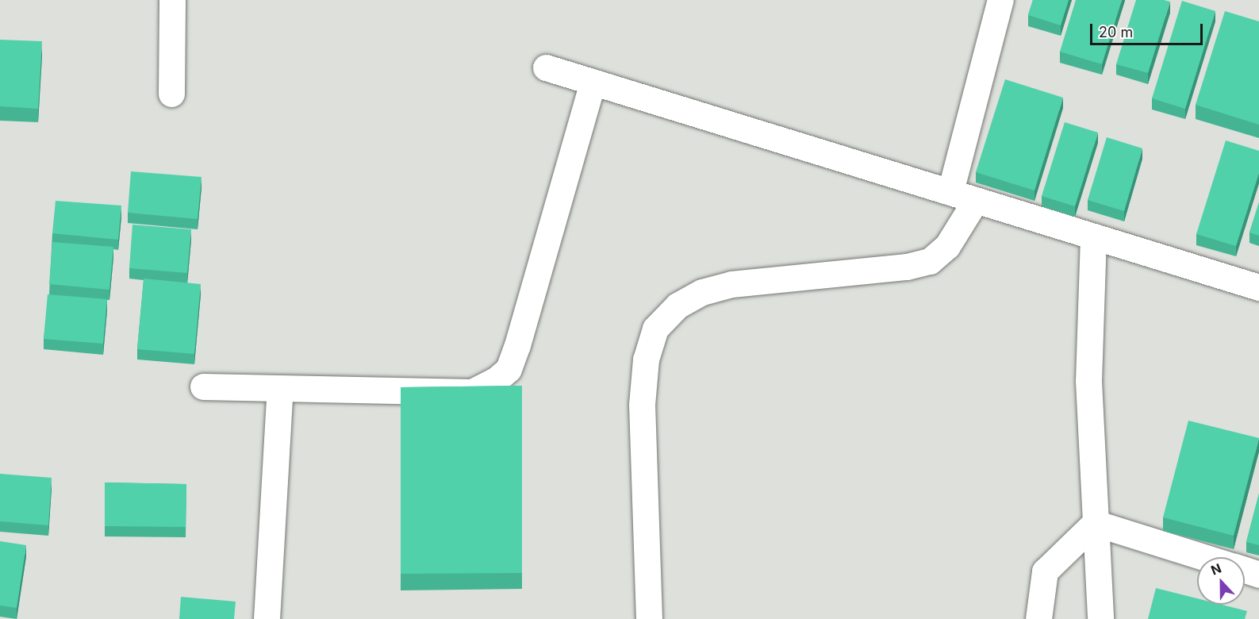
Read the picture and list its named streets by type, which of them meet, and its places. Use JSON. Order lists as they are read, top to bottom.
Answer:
{
  "scale_bar": "20 m",
  "north": "top"
}
